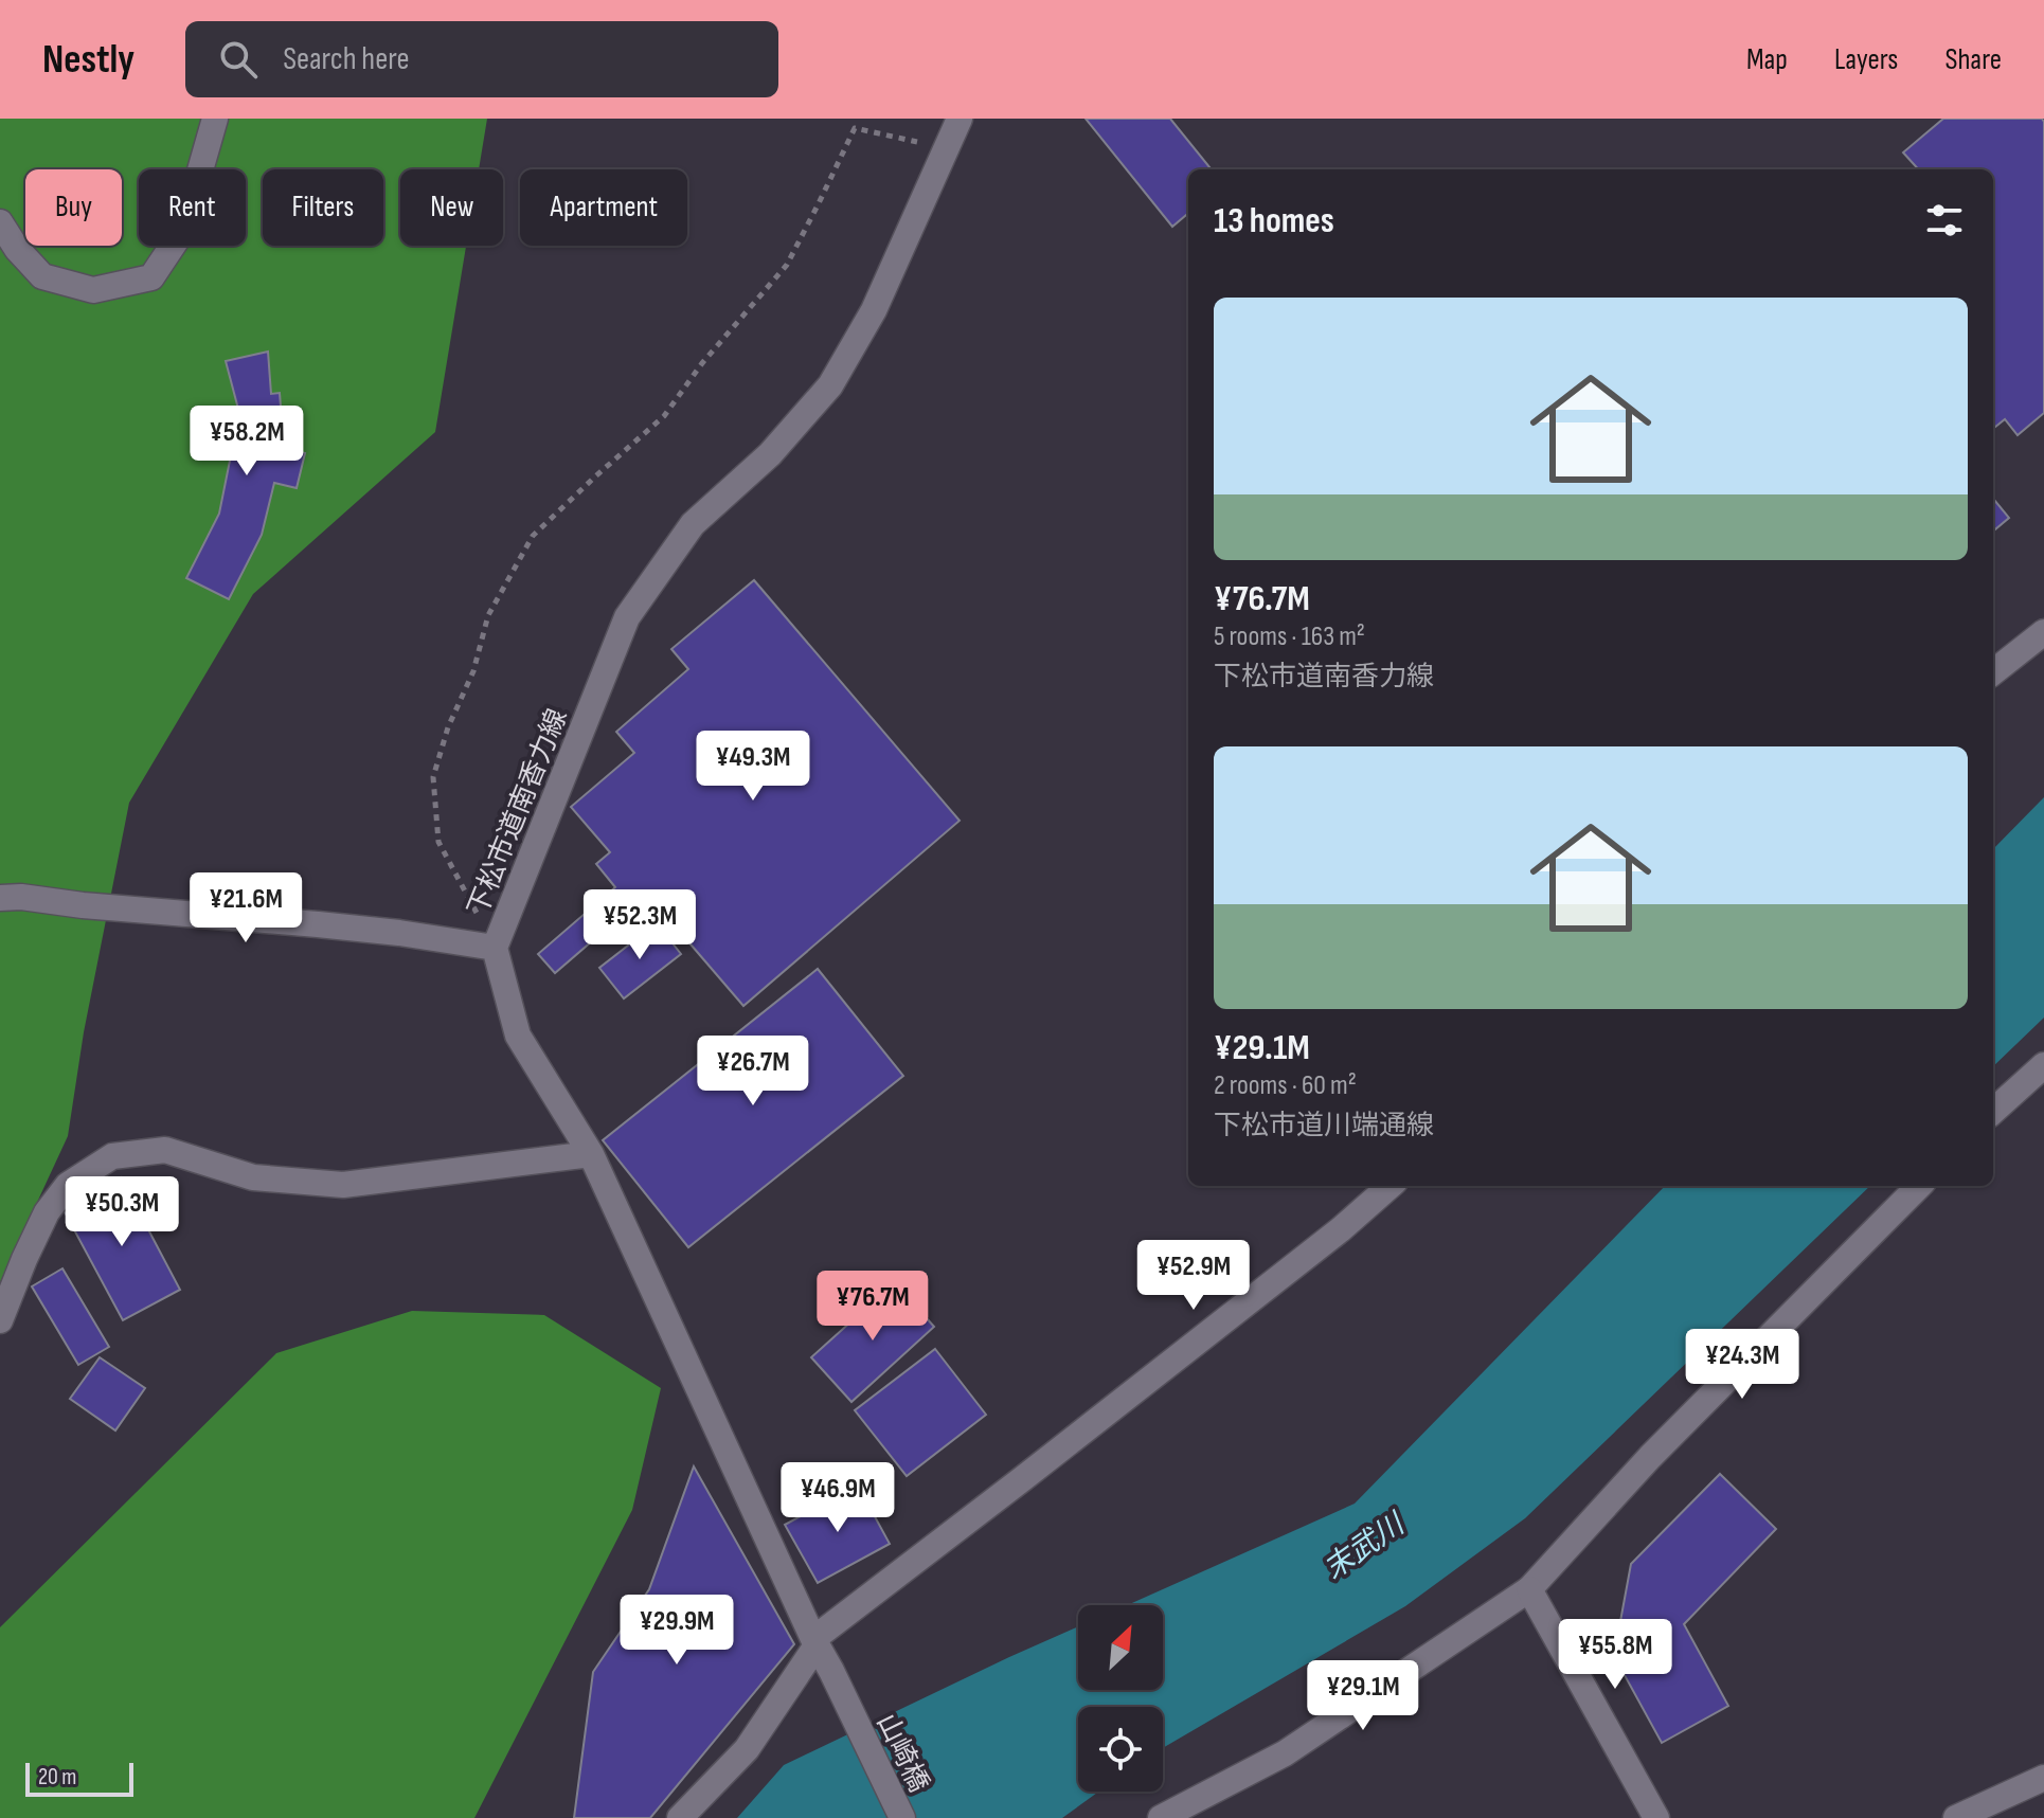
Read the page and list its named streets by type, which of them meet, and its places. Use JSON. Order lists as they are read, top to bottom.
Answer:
{
  "streets": {
    "street": ["下松市道南香力線", "山崎橋"]
  },
  "crossings": [
    ["下松市道南香力線", "山崎橋"]
  ],
  "water": ["末武川"],
  "scale_bar": "20 m",
  "north": "top right",
  "page": {
    "header": "Nestly",
    "search": "Search here",
    "nav": ["Map", "Layers", "Share"],
    "chip": [
      "Buy",
      "Rent",
      "Filters",
      "New",
      "Apartment"
    ],
    "heading": "13 homes",
    "list": [
      {
        "name": "¥76.7M",
        "note": "5 rooms · 163 m² · 下松市道南香力線"
      },
      {
        "name": "¥29.1M",
        "note": "2 rooms · 60 m² · 下松市道川端通線"
      }
    ],
    "price": [
      "¥58.2M",
      "¥49.3M",
      "¥21.6M",
      "¥52.3M",
      "¥26.7M",
      "¥50.3M",
      "¥52.9M",
      "¥76.7M",
      "¥24.3M",
      "¥46.9M",
      "¥29.9M",
      "¥55.8M",
      "¥29.1M"
    ],
    "scale": "20 m"
  }
}
